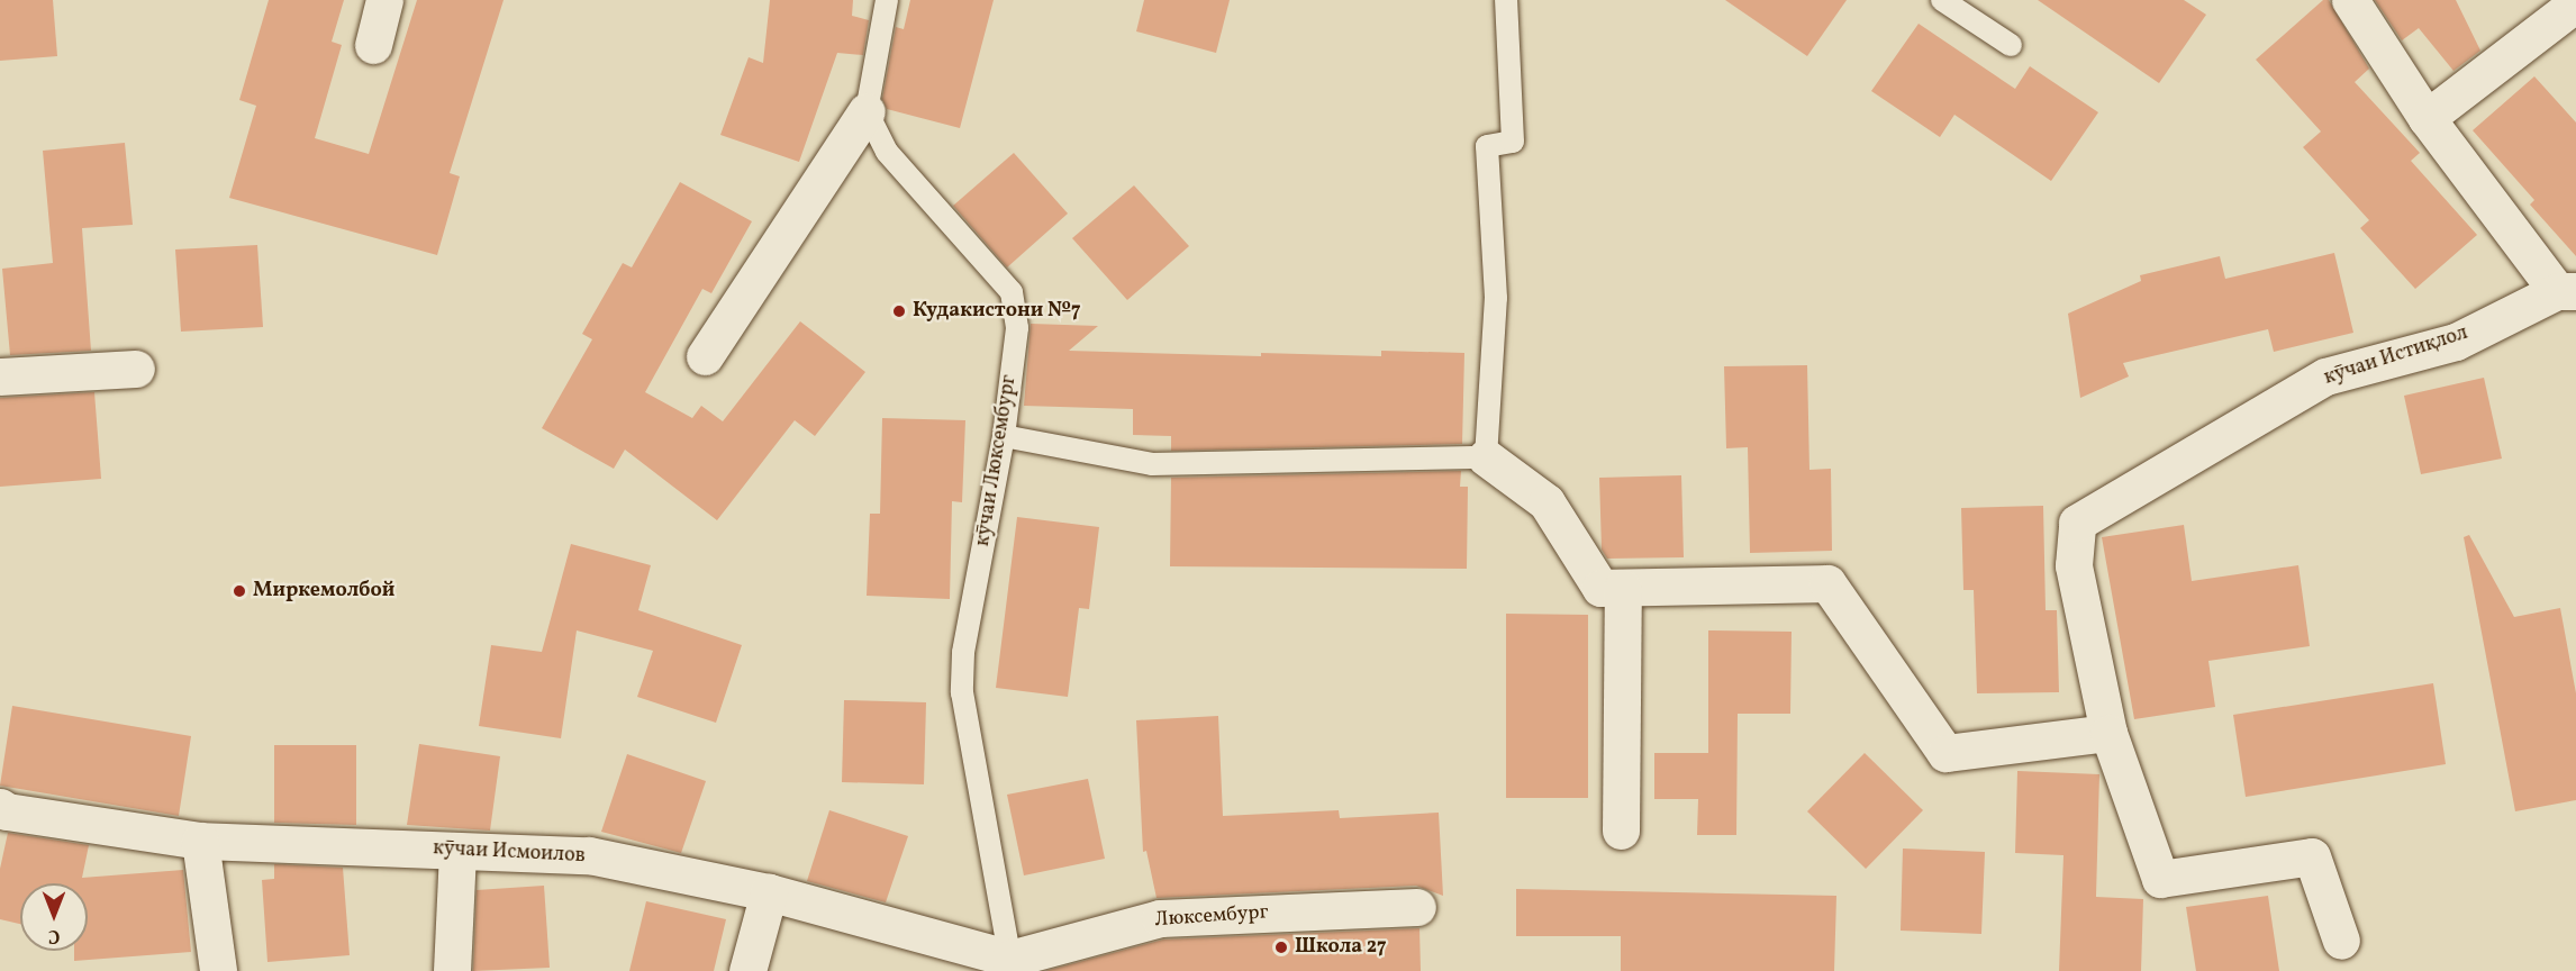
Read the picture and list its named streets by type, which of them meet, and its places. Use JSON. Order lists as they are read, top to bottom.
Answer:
{
  "streets": {
    "street": ["кӯчаи Истиқлол", "кӯчаи Исмоилов", "Люксембург"],
    "lane": ["кӯчаи Люксембург"]
  },
  "crossings": [
    ["кӯчаи Люксембург", "кӯчаи Исмоилов"],
    ["кӯчаи Люксембург", "Люксембург"],
    ["кӯчаи Исмоилов", "Люксембург"]
  ],
  "places": ["Кудакистони №7", "Миркемолбой", "Школа 27"],
  "north": "bottom"
}
